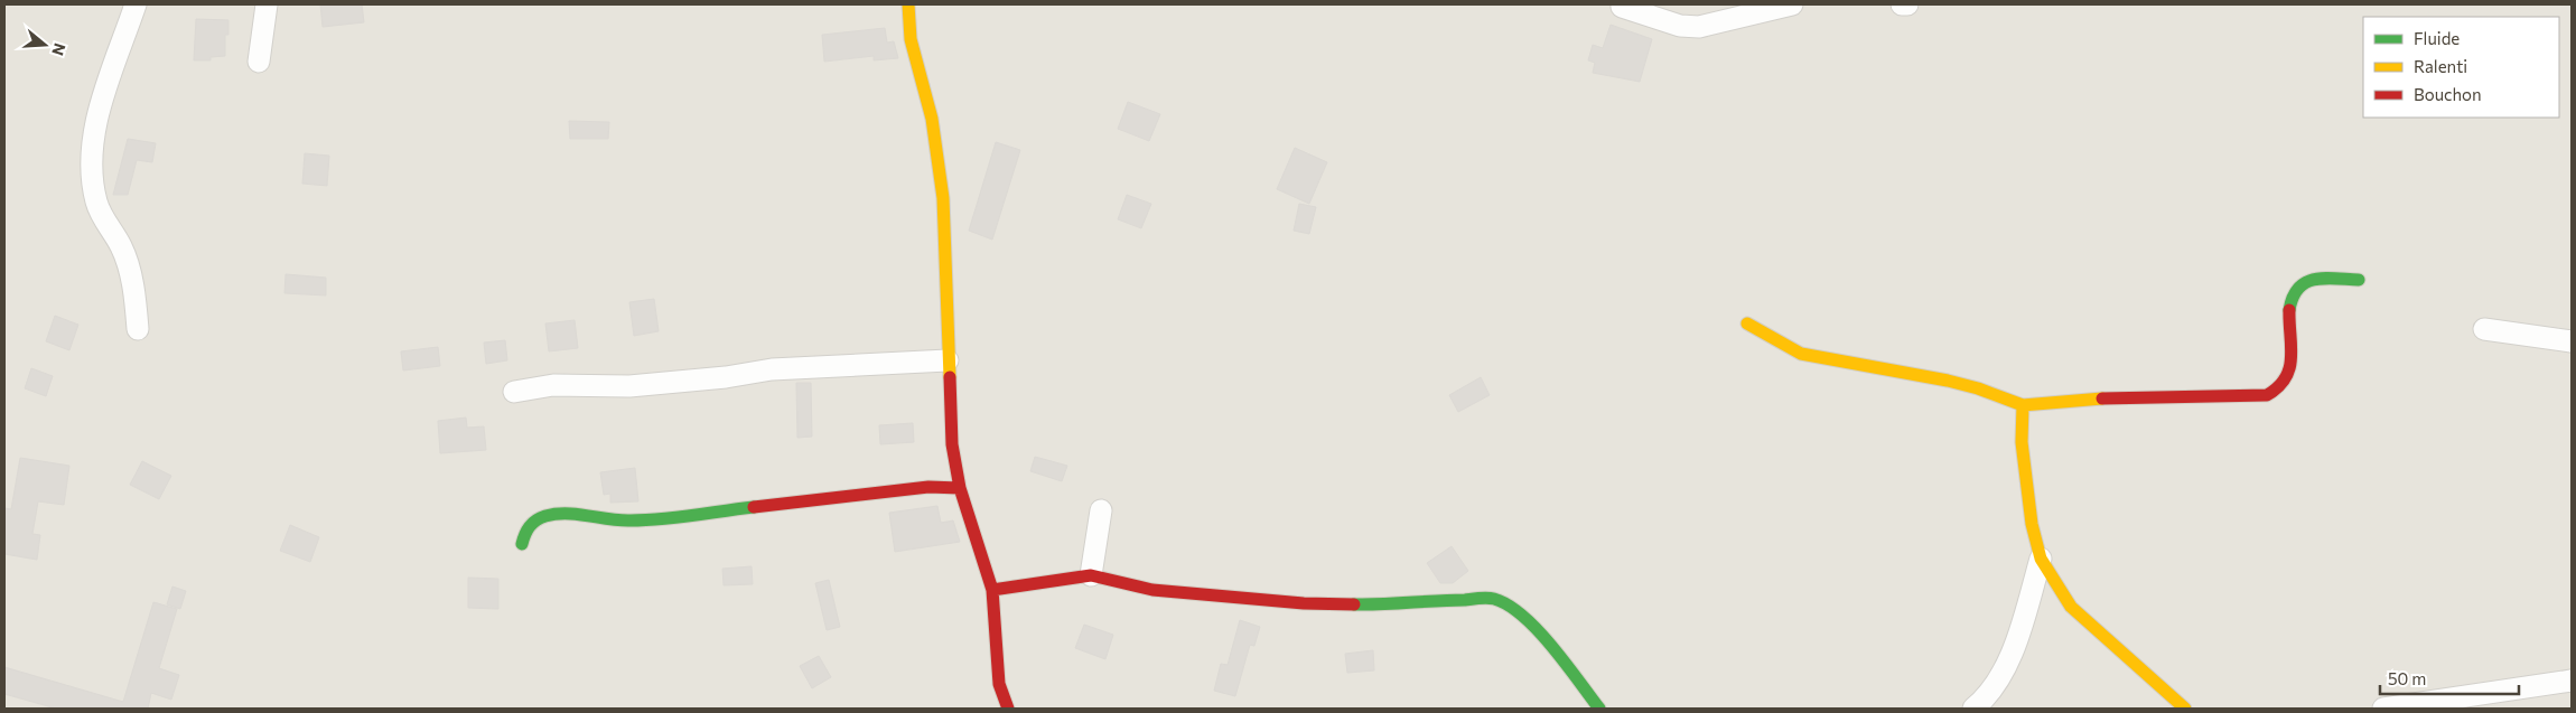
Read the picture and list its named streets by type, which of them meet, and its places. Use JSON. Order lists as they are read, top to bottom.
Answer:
{
  "legend": ["Fluide", "Ralenti", "Bouchon"],
  "scale_bar": "50 m",
  "north": "right"
}
